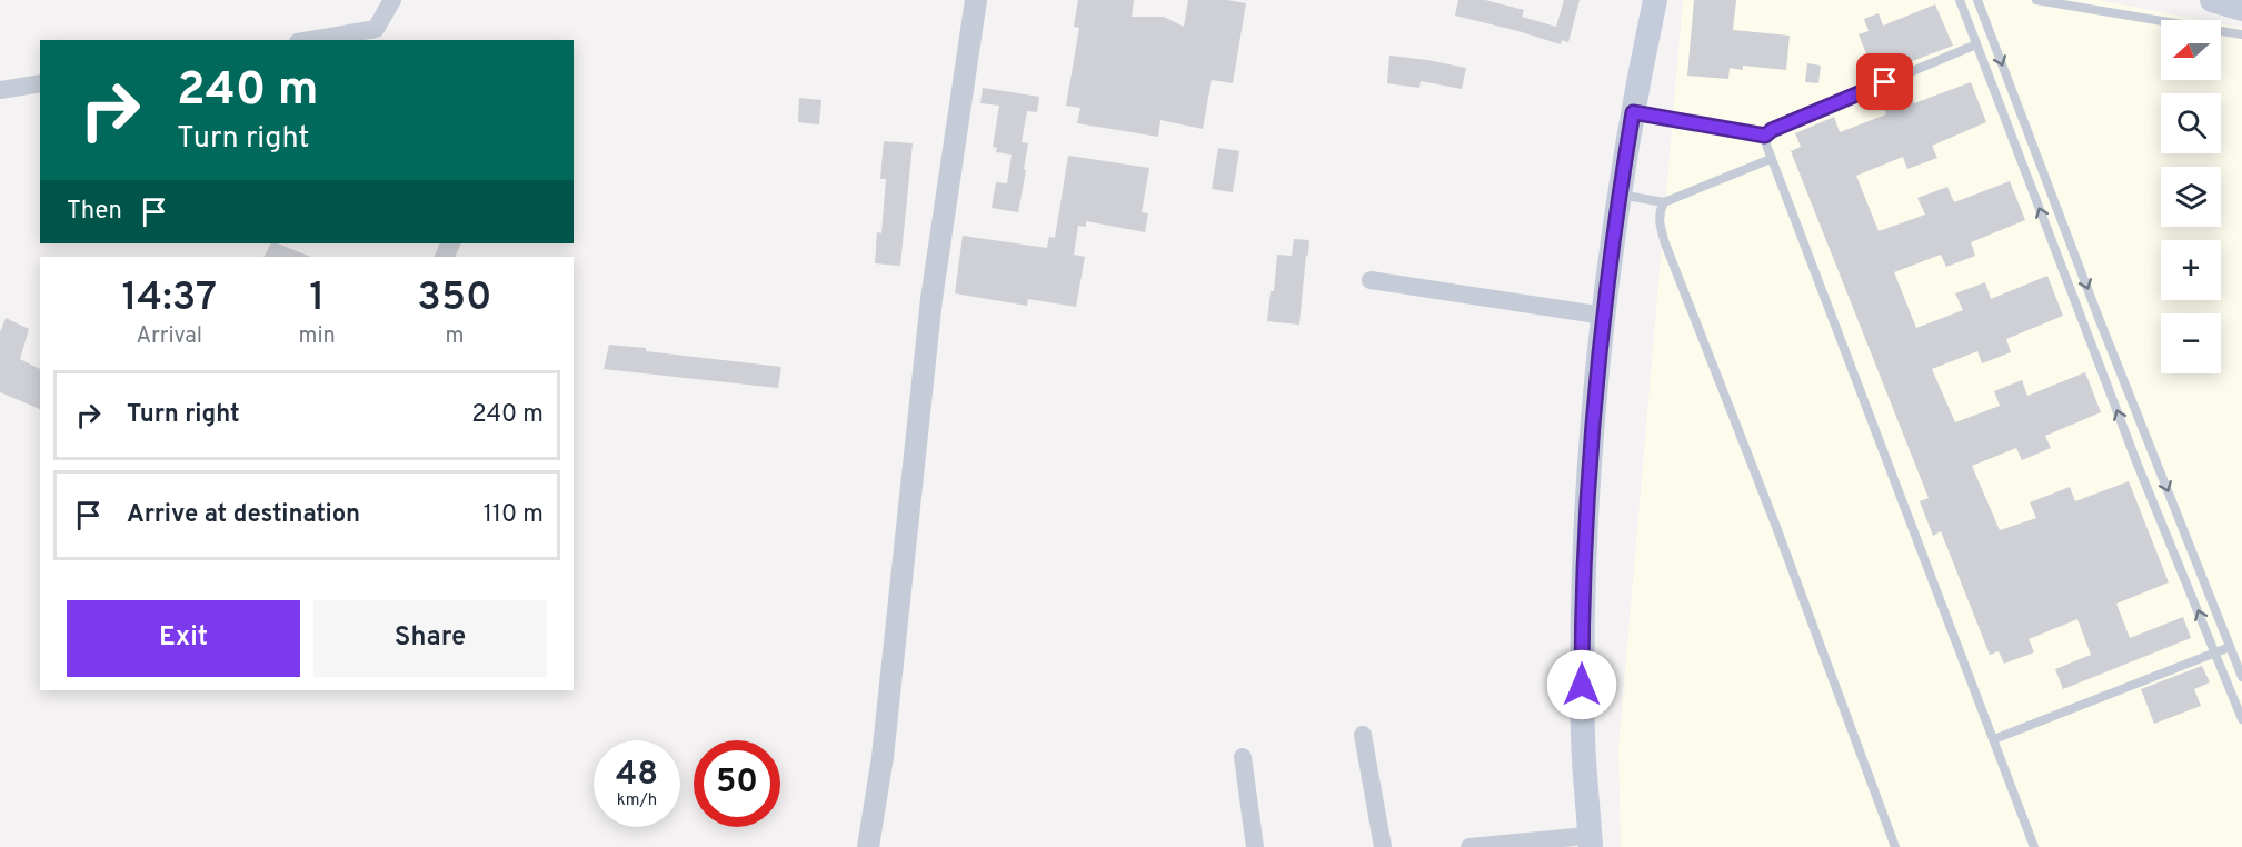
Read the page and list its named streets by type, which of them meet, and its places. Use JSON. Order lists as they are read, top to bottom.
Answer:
{
  "north": "left",
  "page": {
    "map_buttons": ["+", "−"],
    "turn": ["240 m", "Turn right"],
    "then": "Then",
    "eta": [
      "14:37",
      "Arrival",
      "1",
      "min",
      "350",
      "m"
    ],
    "list": [
      {
        "name": "Turn right",
        "value": "240 m"
      },
      {
        "name": "Arrive at destination",
        "value": "110 m"
      }
    ],
    "buttons": ["Exit", "Share"],
    "speed": "48 km/h",
    "limit": "50"
  }
}
